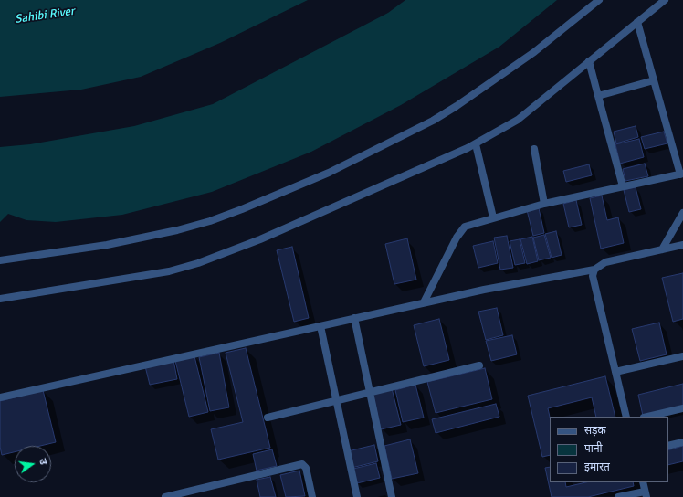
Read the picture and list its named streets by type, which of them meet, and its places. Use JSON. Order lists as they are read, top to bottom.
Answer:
{
  "water": ["Sahibi River"],
  "legend": ["सड़क", "पानी", "इमारत"],
  "north": "right"
}
